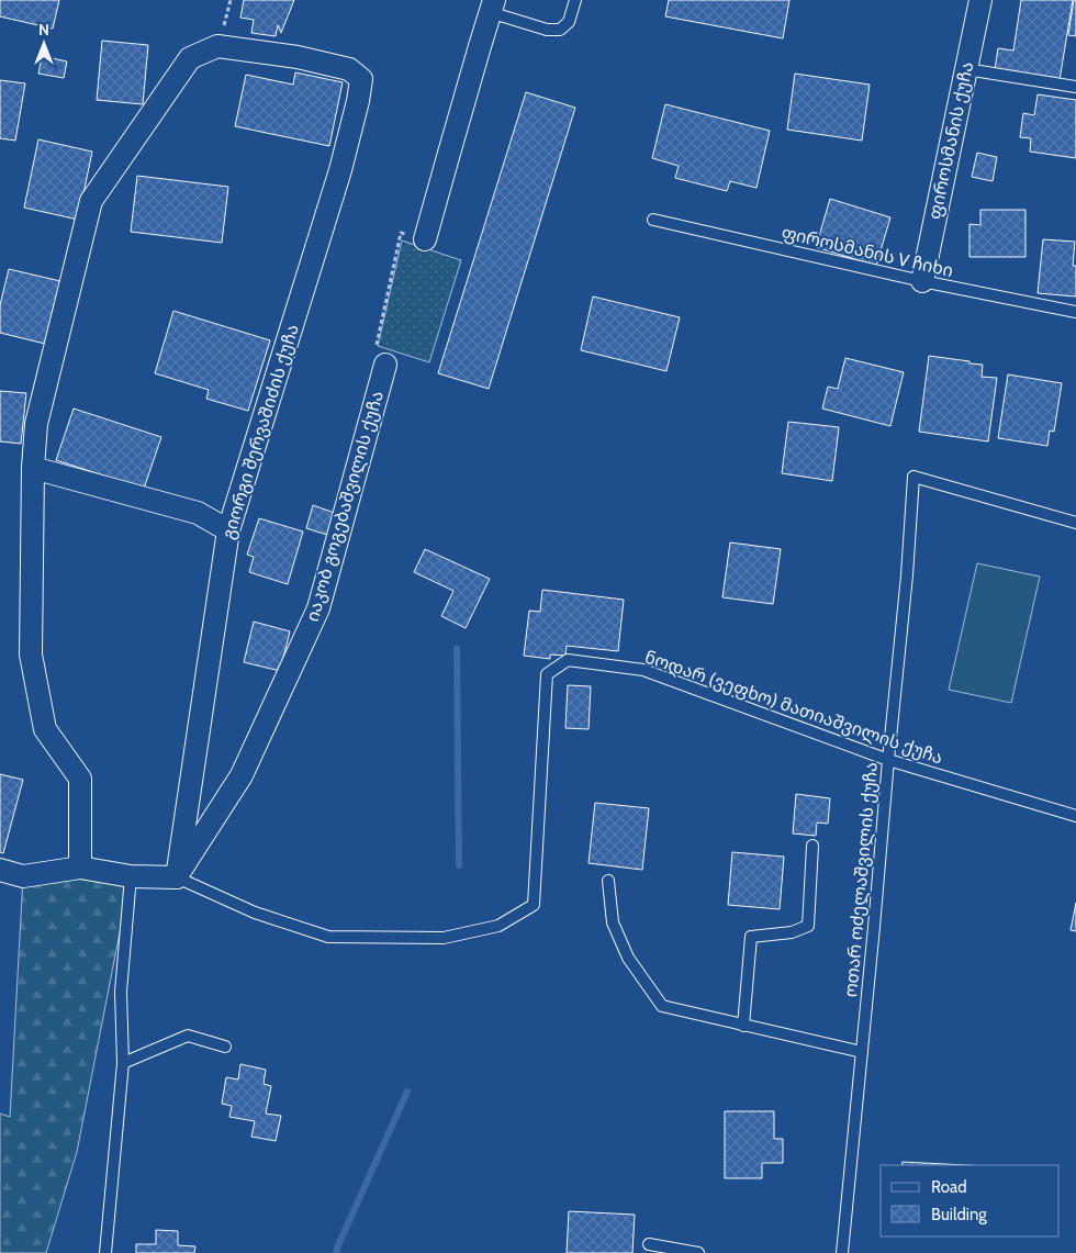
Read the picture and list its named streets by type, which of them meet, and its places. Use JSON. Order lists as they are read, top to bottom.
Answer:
{
  "streets": {
    "street": ["ფიროსმანის ქუჩა", "გიორგი შერვაშიძის ქუჩა", "იაკობ გოგებაშვილის ქუჩა"],
    "lane": ["ფიროსმანის V ჩიხი", "ნოდარ (ვეფხო) მათიაშვილის ქუჩა", "ოთარ ოძელაშვილის ქუჩა"]
  },
  "crossings": [
    ["ფიროსმანის ქუჩა", "ფიროსმანის V ჩიხი"],
    ["გიორგი შერვაშიძის ქუჩა", "იაკობ გოგებაშვილის ქუჩა"],
    ["გიორგი შერვაშიძის ქუჩა", "ნოდარ (ვეფხო) მათიაშვილის ქუჩა"],
    ["იაკობ გოგებაშვილის ქუჩა", "ნოდარ (ვეფხო) მათიაშვილის ქუჩა"],
    ["ნოდარ (ვეფხო) მათიაშვილის ქუჩა", "ოთარ ოძელაშვილის ქუჩა"]
  ],
  "legend": ["Road", "Building"],
  "north": "top"
}
